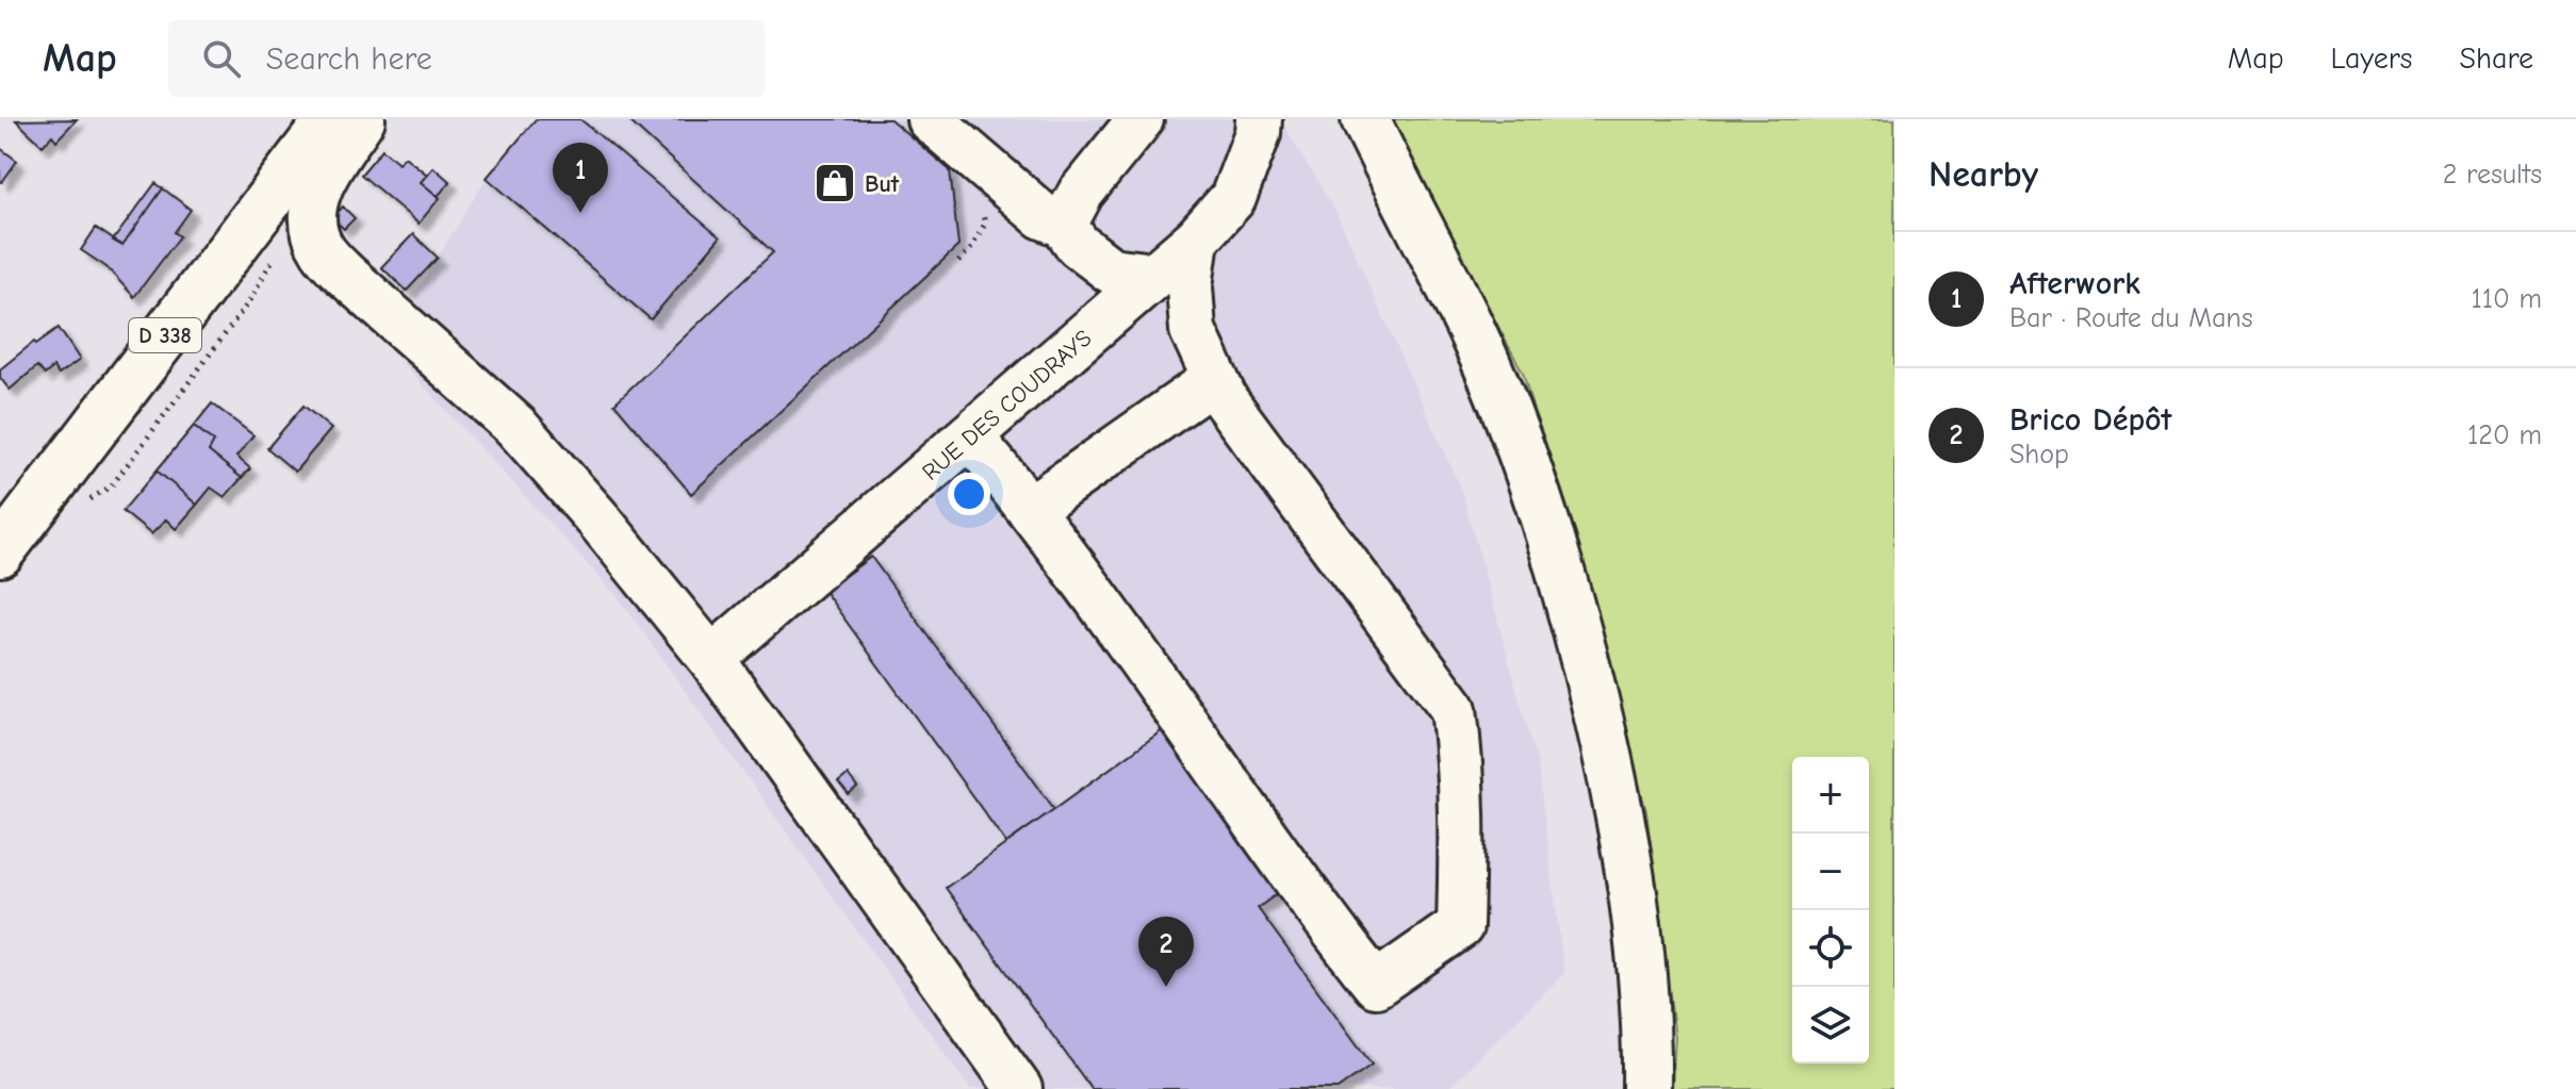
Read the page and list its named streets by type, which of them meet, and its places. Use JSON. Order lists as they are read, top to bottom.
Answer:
{
  "streets": {
    "main road": ["D 338"],
    "street": ["RUE DES COUDRAYS"]
  },
  "places": {
    "shop": ["But"]
  },
  "page": {
    "header": "Map",
    "search": "Search here",
    "nav": ["Map", "Layers", "Share"],
    "heading": ["Nearby", "2 results"],
    "pins": ["1", "2"],
    "list": [
      {
        "mark": "1",
        "name": "Afterwork",
        "note": "Bar · Route du Mans",
        "value": "110 m"
      },
      {
        "mark": "2",
        "name": "Brico Dépôt",
        "note": "Shop",
        "value": "120 m"
      }
    ],
    "map_buttons": ["+", "−"]
  }
}
